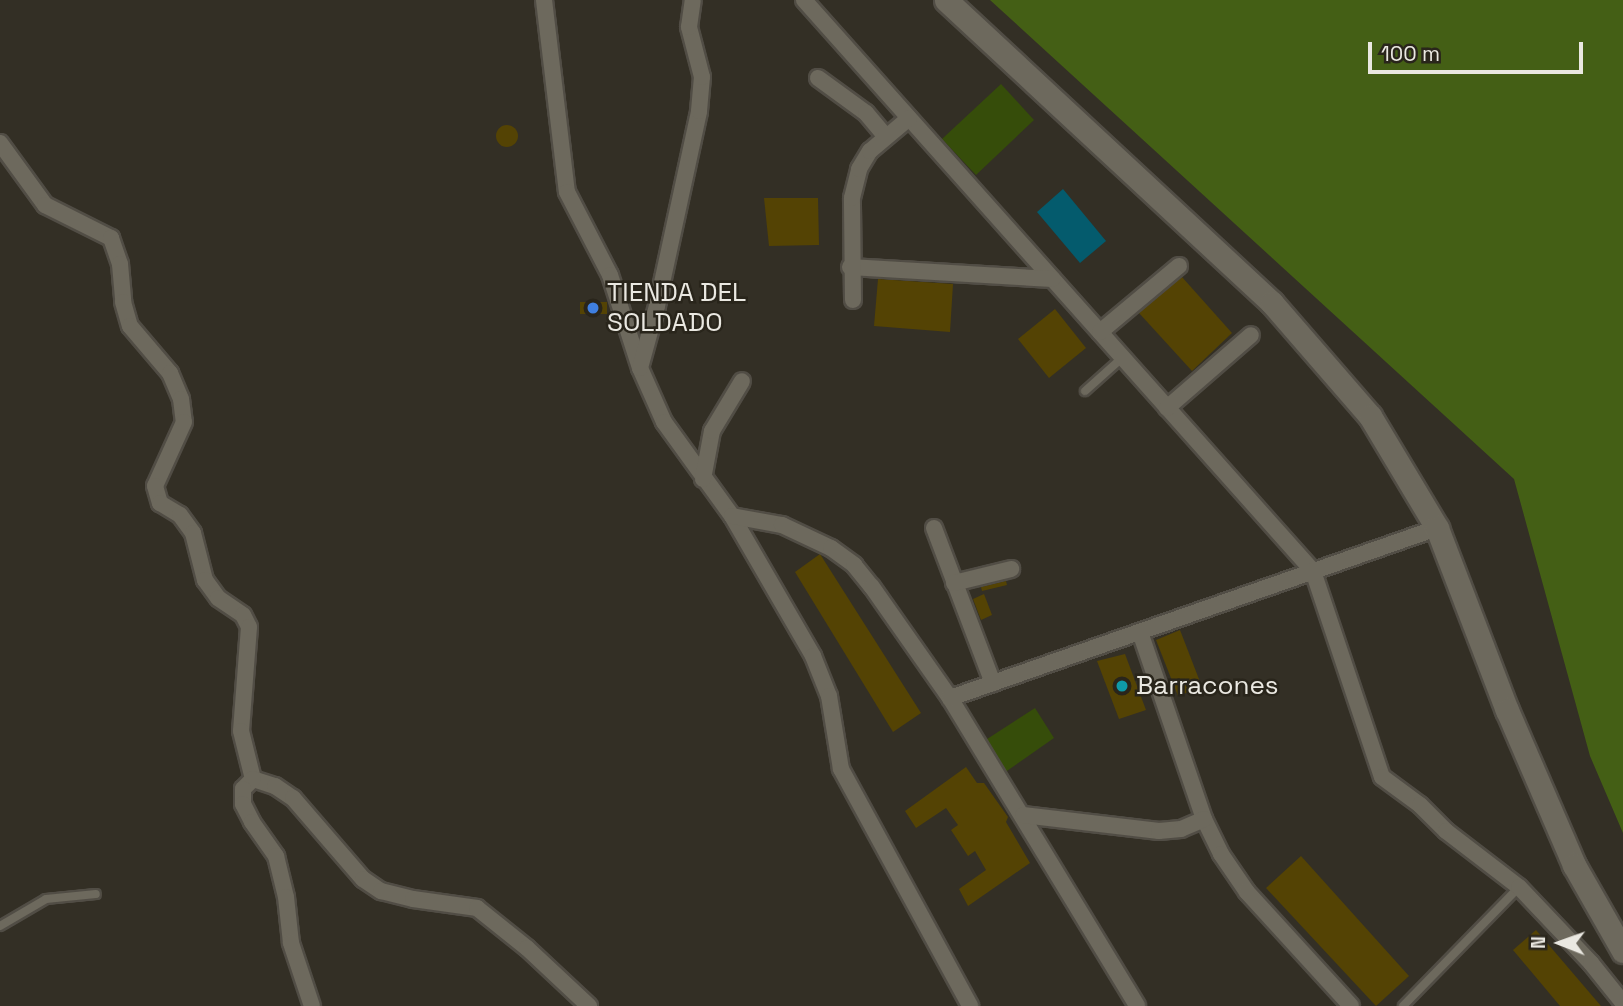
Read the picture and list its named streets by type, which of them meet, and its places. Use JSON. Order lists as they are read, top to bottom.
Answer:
{
  "places": ["TIENDA DEL SOLDADO", "Barracones"],
  "scale_bar": "100 m",
  "north": "left"
}
